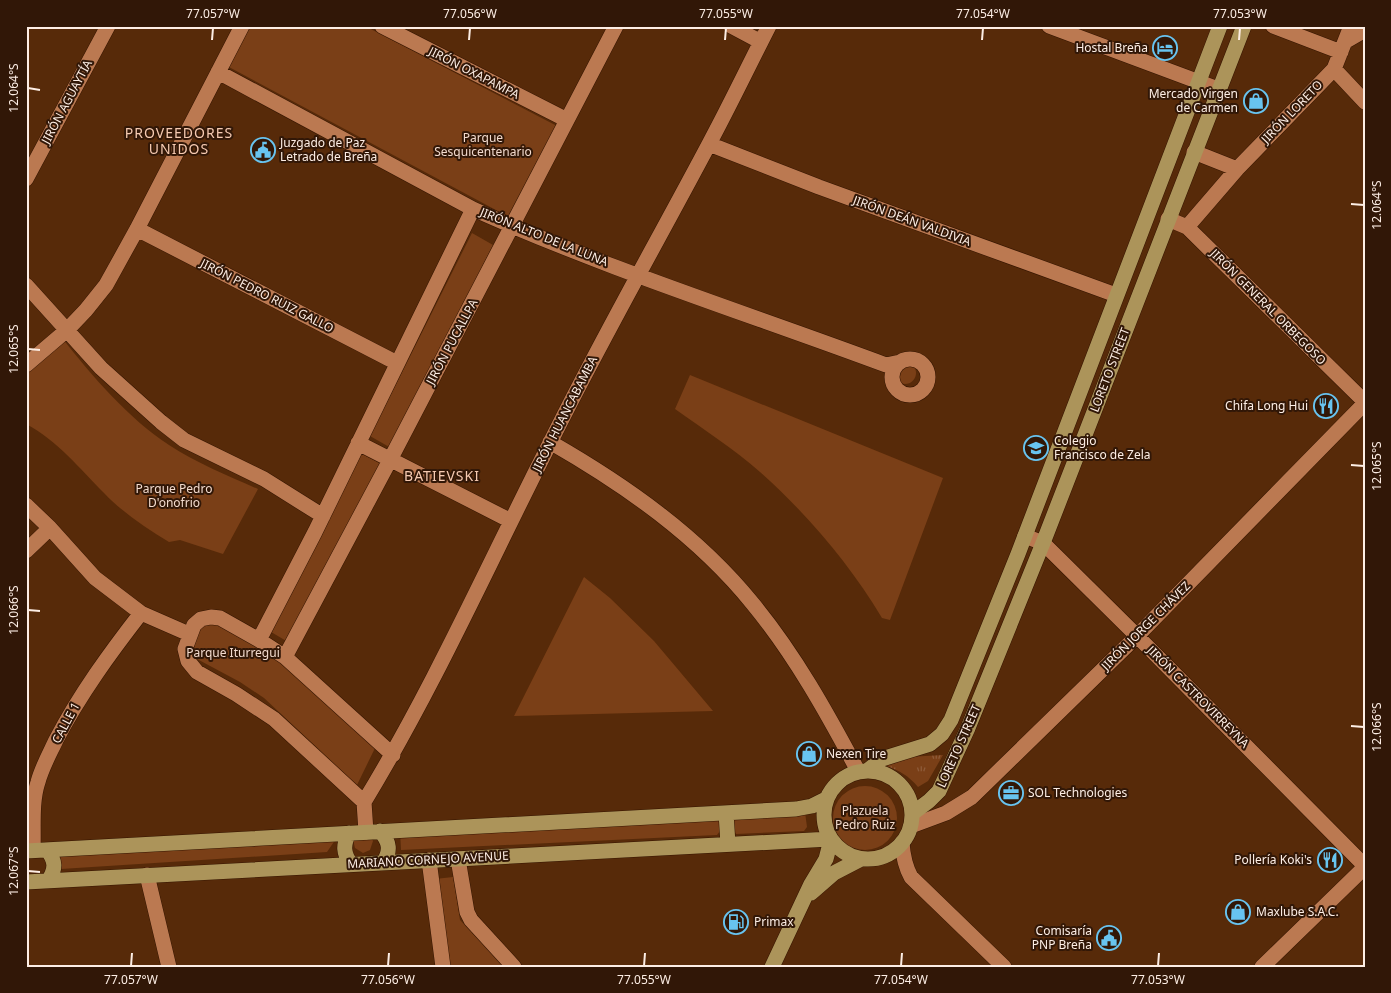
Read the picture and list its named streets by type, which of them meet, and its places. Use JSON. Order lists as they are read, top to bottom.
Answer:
{
  "streets": {
    "main road": ["LORETO STREET", "MARIANO CORNEJO AVENUE"],
    "street": [
      "JIRÓN OXAPAMPA",
      "JIRÓN AGUAYTÍA",
      "JIRÓN LORETO",
      "JIRÓN DEÁN VALDIVIA",
      "JIRÓN ALTO DE LA LUNA",
      "JIRÓN PEDRO RUIZ GALLO",
      "JIRÓN GENERAL ORBEGOSO",
      "JIRÓN PUCALLPA",
      "JIRÓN HUANCABAMBA",
      "JIRÓN JORGE CHÁVEZ",
      "JIRÓN CASTROVIRREYNA",
      "CALLE 1"
    ]
  },
  "crossings": [
    ["JIRÓN OXAPAMPA", "JIRÓN PUCALLPA"],
    ["JIRÓN LORETO", "JIRÓN GENERAL ORBEGOSO"],
    ["JIRÓN DEÁN VALDIVIA", "LORETO STREET"],
    ["JIRÓN DEÁN VALDIVIA", "JIRÓN HUANCABAMBA"],
    ["JIRÓN ALTO DE LA LUNA", "JIRÓN PUCALLPA"],
    ["JIRÓN ALTO DE LA LUNA", "JIRÓN HUANCABAMBA"],
    ["JIRÓN GENERAL ORBEGOSO", "LORETO STREET"],
    ["JIRÓN GENERAL ORBEGOSO", "JIRÓN JORGE CHÁVEZ"],
    ["LORETO STREET", "JIRÓN JORGE CHÁVEZ"],
    ["LORETO STREET", "JIRÓN CASTROVIRREYNA"],
    ["LORETO STREET", "MARIANO CORNEJO AVENUE"],
    ["JIRÓN JORGE CHÁVEZ", "JIRÓN CASTROVIRREYNA"],
    ["JIRÓN JORGE CHÁVEZ", "MARIANO CORNEJO AVENUE"]
  ],
  "districts": ["PROVEEDORES UNIDOS", "BATIEVSKI"],
  "parks": [
    "Parque Sesquicentenario",
    "Parque Pedro D'onofrio",
    "Parque Iturregui",
    "Plazuela Pedro Ruiz"
  ],
  "places": {
    "hotel": ["Hostal Breña"],
    "shop": ["Mercado Virgen de Carmen", "Nexen Tire", "Maxlube S.A.C."],
    "public building": ["Juzgado de Paz Letrado de Breña", "Comisaría PNP Breña"],
    "restaurant": ["Chifa Long Hui", "Pollería Koki's"],
    "school or university": ["Colegio Francisco de Zela"],
    "office": ["SOL Technologies"],
    "fuel station": ["Primax"]
  },
  "coordinates": [
    "77.057°W",
    "77.056°W",
    "77.055°W",
    "77.054°W",
    "77.053°W",
    "12.064°S",
    "12.065°S",
    "12.066°S",
    "12.067°S"
  ]
}
